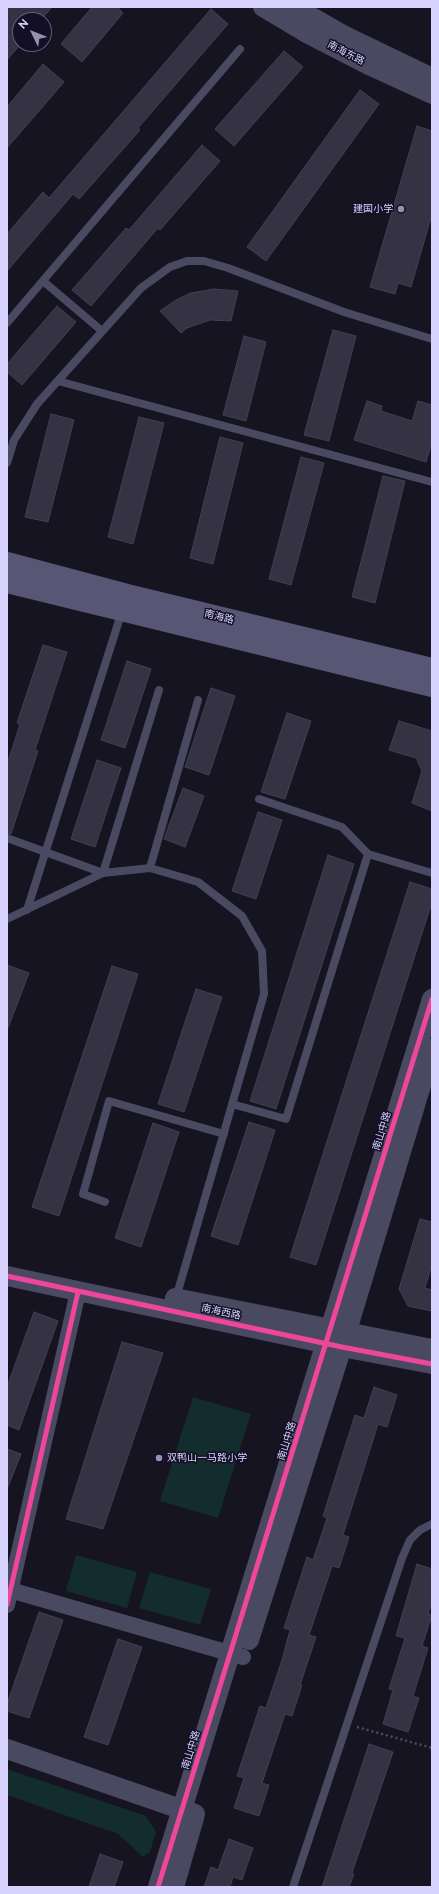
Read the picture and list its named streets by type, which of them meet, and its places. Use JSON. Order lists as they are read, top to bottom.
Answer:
{
  "streets": {
    "main road": ["南海路"],
    "street": ["南海东路", "南山中路", "南海西路"]
  },
  "crossings": [
    ["南山中路", "南海西路"]
  ],
  "places": ["建国小学", "双鸭山一马路小学"],
  "north": "top left"
}
